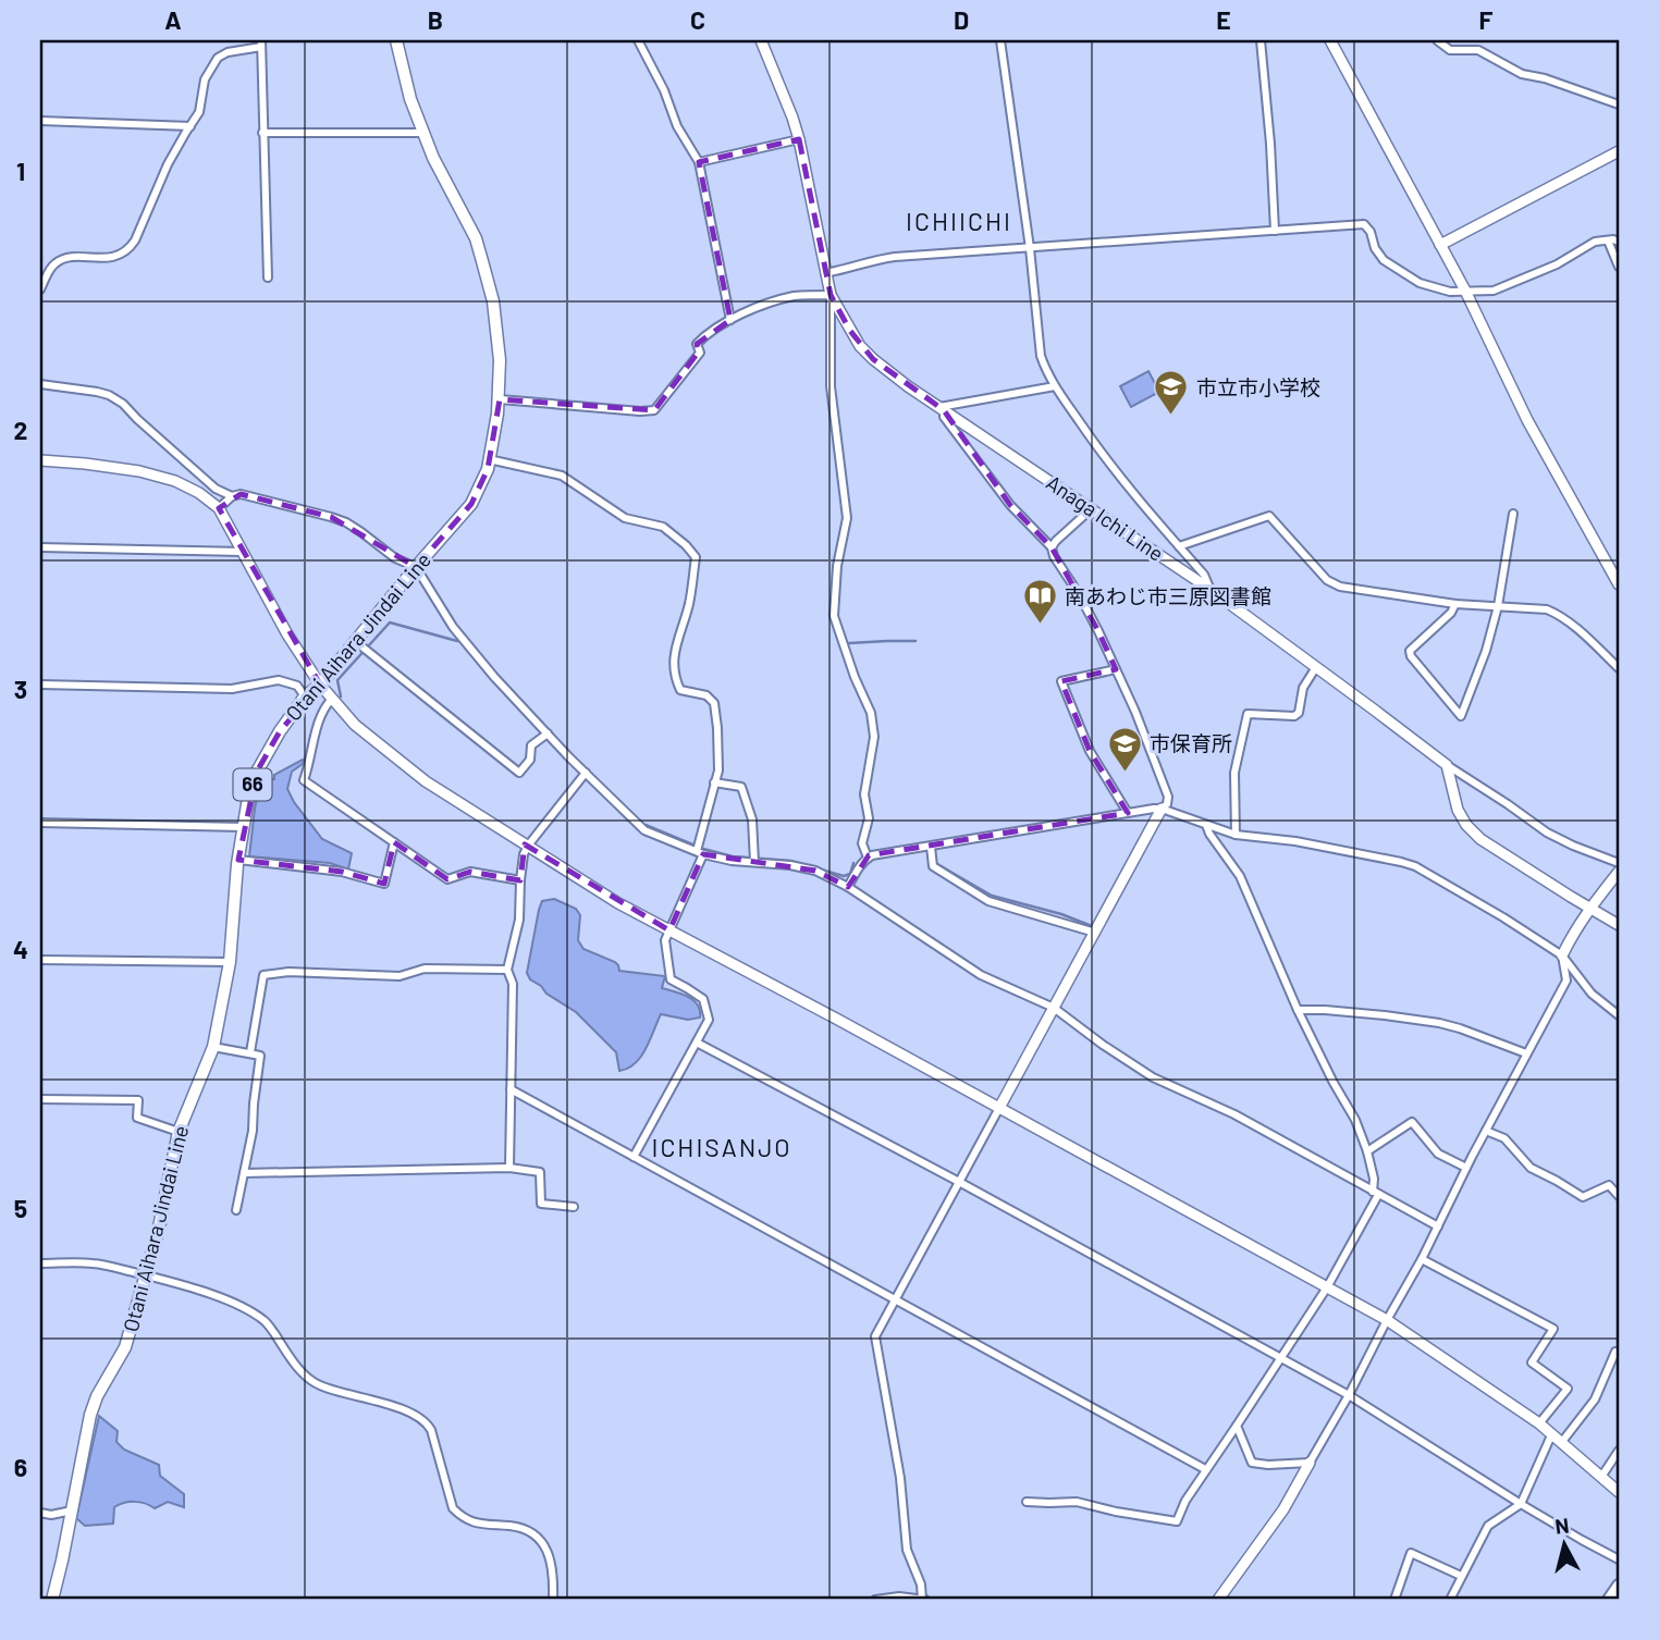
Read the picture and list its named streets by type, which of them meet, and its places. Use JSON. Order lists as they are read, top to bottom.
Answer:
{
  "streets": {
    "main road": ["Otani Aihara Jindai Line", "66"],
    "street": ["Anaga Ichi Line"]
  },
  "districts": ["ICHIICHI", "ICHISANJO"],
  "places": {
    "school or university": ["市立市小学校", "市保育所"],
    "library": ["南あわじ市三原図書館"]
  },
  "north": "top",
  "grid": {
    "columns": [
      "A",
      "B",
      "C",
      "D",
      "E",
      "F"
    ],
    "rows": [
      "1",
      "2",
      "3",
      "4",
      "5",
      "6"
    ]
  }
}
